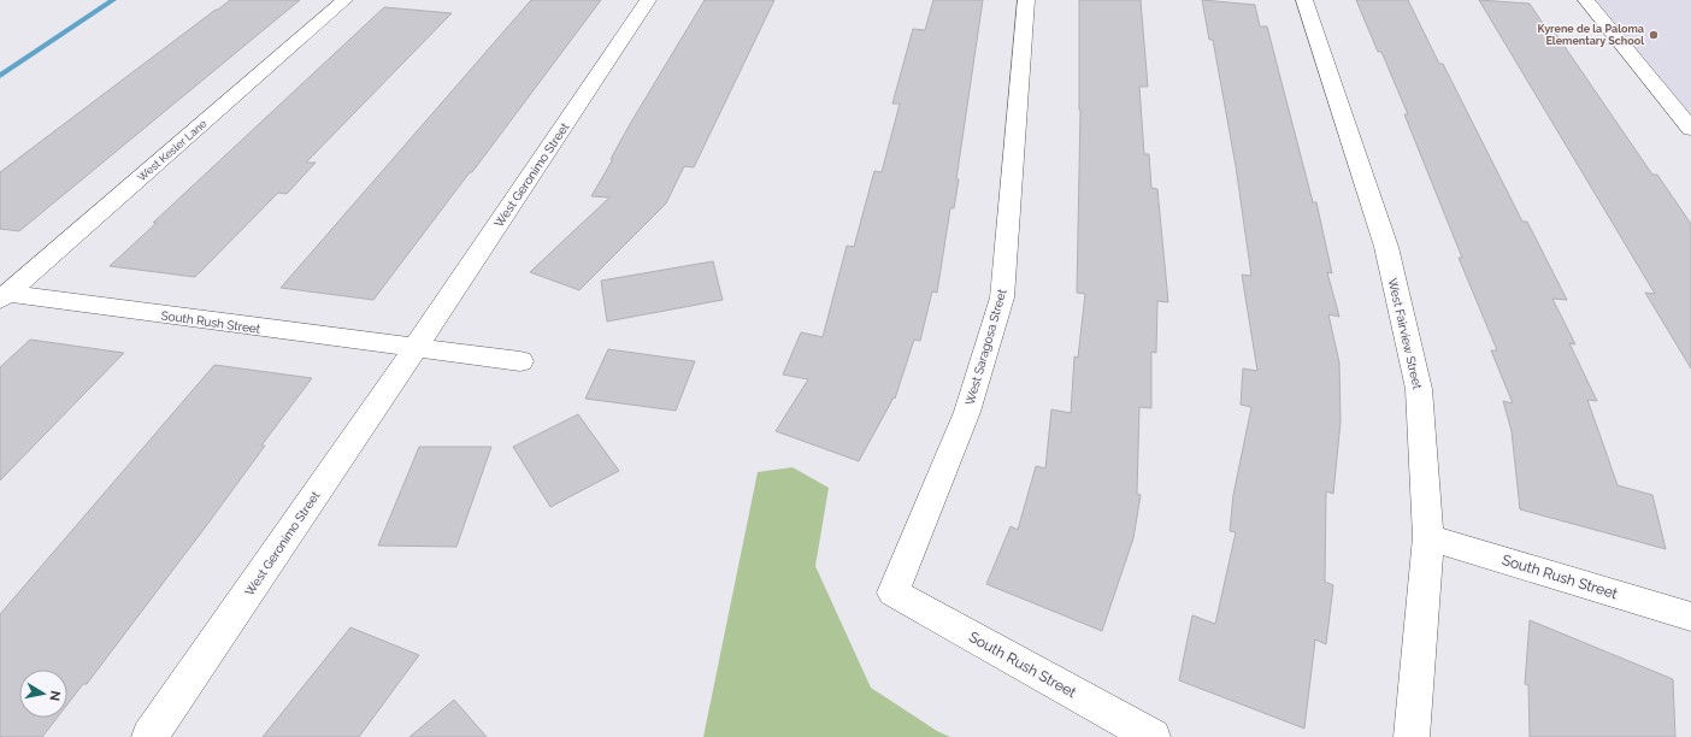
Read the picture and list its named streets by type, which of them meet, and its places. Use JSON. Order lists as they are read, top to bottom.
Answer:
{
  "streets": {
    "street": [
      "West Kesler Lane",
      "West Geronimo Street",
      "South Rush Street",
      "West Fairview Street",
      "West Saragosa Street"
    ]
  },
  "crossings": [
    ["West Kesler Lane", "South Rush Street"],
    ["West Geronimo Street", "South Rush Street"],
    ["South Rush Street", "West Fairview Street"],
    ["South Rush Street", "West Saragosa Street"]
  ],
  "places": ["Kyrene de la Paloma Elementary School"],
  "north": "right"
}
